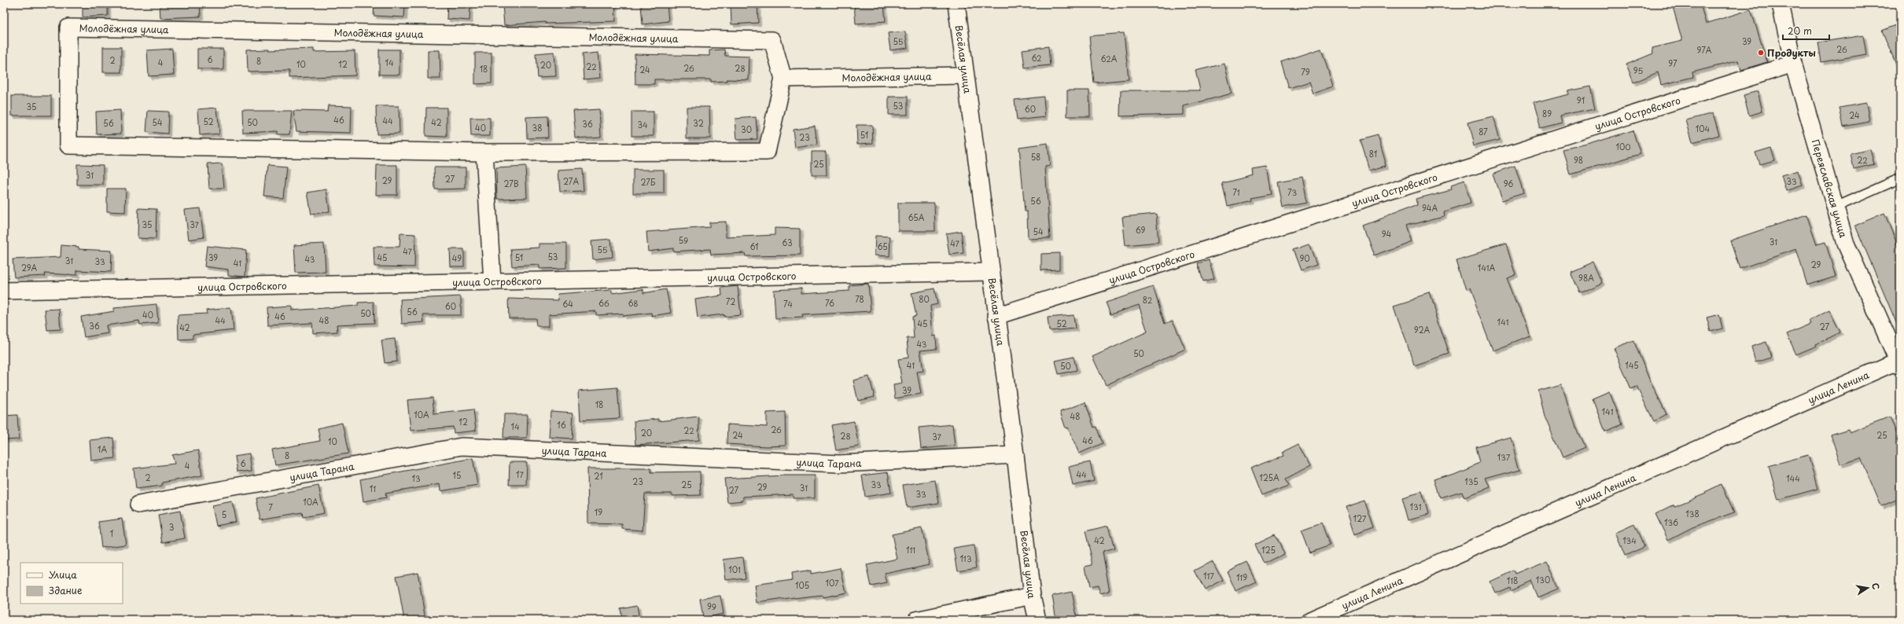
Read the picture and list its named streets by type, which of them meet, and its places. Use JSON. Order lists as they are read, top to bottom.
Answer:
{
  "streets": {
    "street": [
      "Молодёжная улица",
      "Весёлая улица",
      "улица Островского",
      "Переяславская улица",
      "улица Ленина",
      "улица Тарана"
    ]
  },
  "crossings": [
    ["Молодёжная улица", "Весёлая улица"],
    ["Весёлая улица", "улица Островского"],
    ["Весёлая улица", "улица Тарана"],
    ["улица Островского", "Переяславская улица"],
    ["Переяславская улица", "улица Ленина"]
  ],
  "places": ["Продукты"],
  "house_numbers": [
    "55",
    "39",
    "26",
    "97А",
    "62",
    "62А",
    "6",
    "2",
    "8",
    "4",
    "14",
    "97",
    "10",
    "12",
    "20",
    "22",
    "26",
    "28",
    "18",
    "24",
    "95",
    "79",
    "91",
    "53",
    "35",
    "60",
    "89",
    "24",
    "46",
    "44",
    "52",
    "54",
    "50",
    "42",
    "56",
    "32",
    "36",
    "34",
    "40",
    "38",
    "104",
    "30",
    "87",
    "51",
    "23",
    "100",
    "81",
    "58",
    "98",
    "22",
    "25",
    "31",
    "27",
    "29",
    "27А",
    "33",
    "27Б",
    "27В",
    "96",
    "71",
    "73",
    "56",
    "94А",
    "65А",
    "35",
    "37",
    "69",
    "54",
    "94",
    "59",
    "31",
    "63",
    "47",
    "61",
    "65",
    "55",
    "47",
    "53",
    "39",
    "45",
    "51",
    "49",
    "90",
    "43",
    "31",
    "33",
    "41",
    "29",
    "29А",
    "141А",
    "98А",
    "78",
    "80",
    "82",
    "72",
    "66",
    "68",
    "76",
    "64",
    "74",
    "60",
    "56",
    "50",
    "40",
    "46",
    "44",
    "48",
    "141",
    "45",
    "52",
    "36",
    "27",
    "42",
    "92А",
    "43",
    "50",
    "41",
    "145",
    "50",
    "39",
    "18",
    "141",
    "10А",
    "48",
    "12",
    "16",
    "14",
    "26",
    "22",
    "20",
    "24",
    "25",
    "28",
    "37",
    "46",
    "10",
    "1А",
    "8",
    "137",
    "6",
    "4",
    "17",
    "44",
    "15",
    "21",
    "2",
    "125А",
    "13",
    "144",
    "23",
    "135",
    "25",
    "33",
    "29",
    "31",
    "11",
    "27",
    "33",
    "10А",
    "131",
    "7",
    "19",
    "138",
    "5",
    "127",
    "136",
    "3",
    "1",
    "42",
    "134",
    "111",
    "125",
    "113",
    "101",
    "117",
    "119",
    "130",
    "118",
    "107",
    "105",
    "99"
  ],
  "legend": ["Улица", "Здание"],
  "scale_bar": "20 m",
  "north": "right"
}
